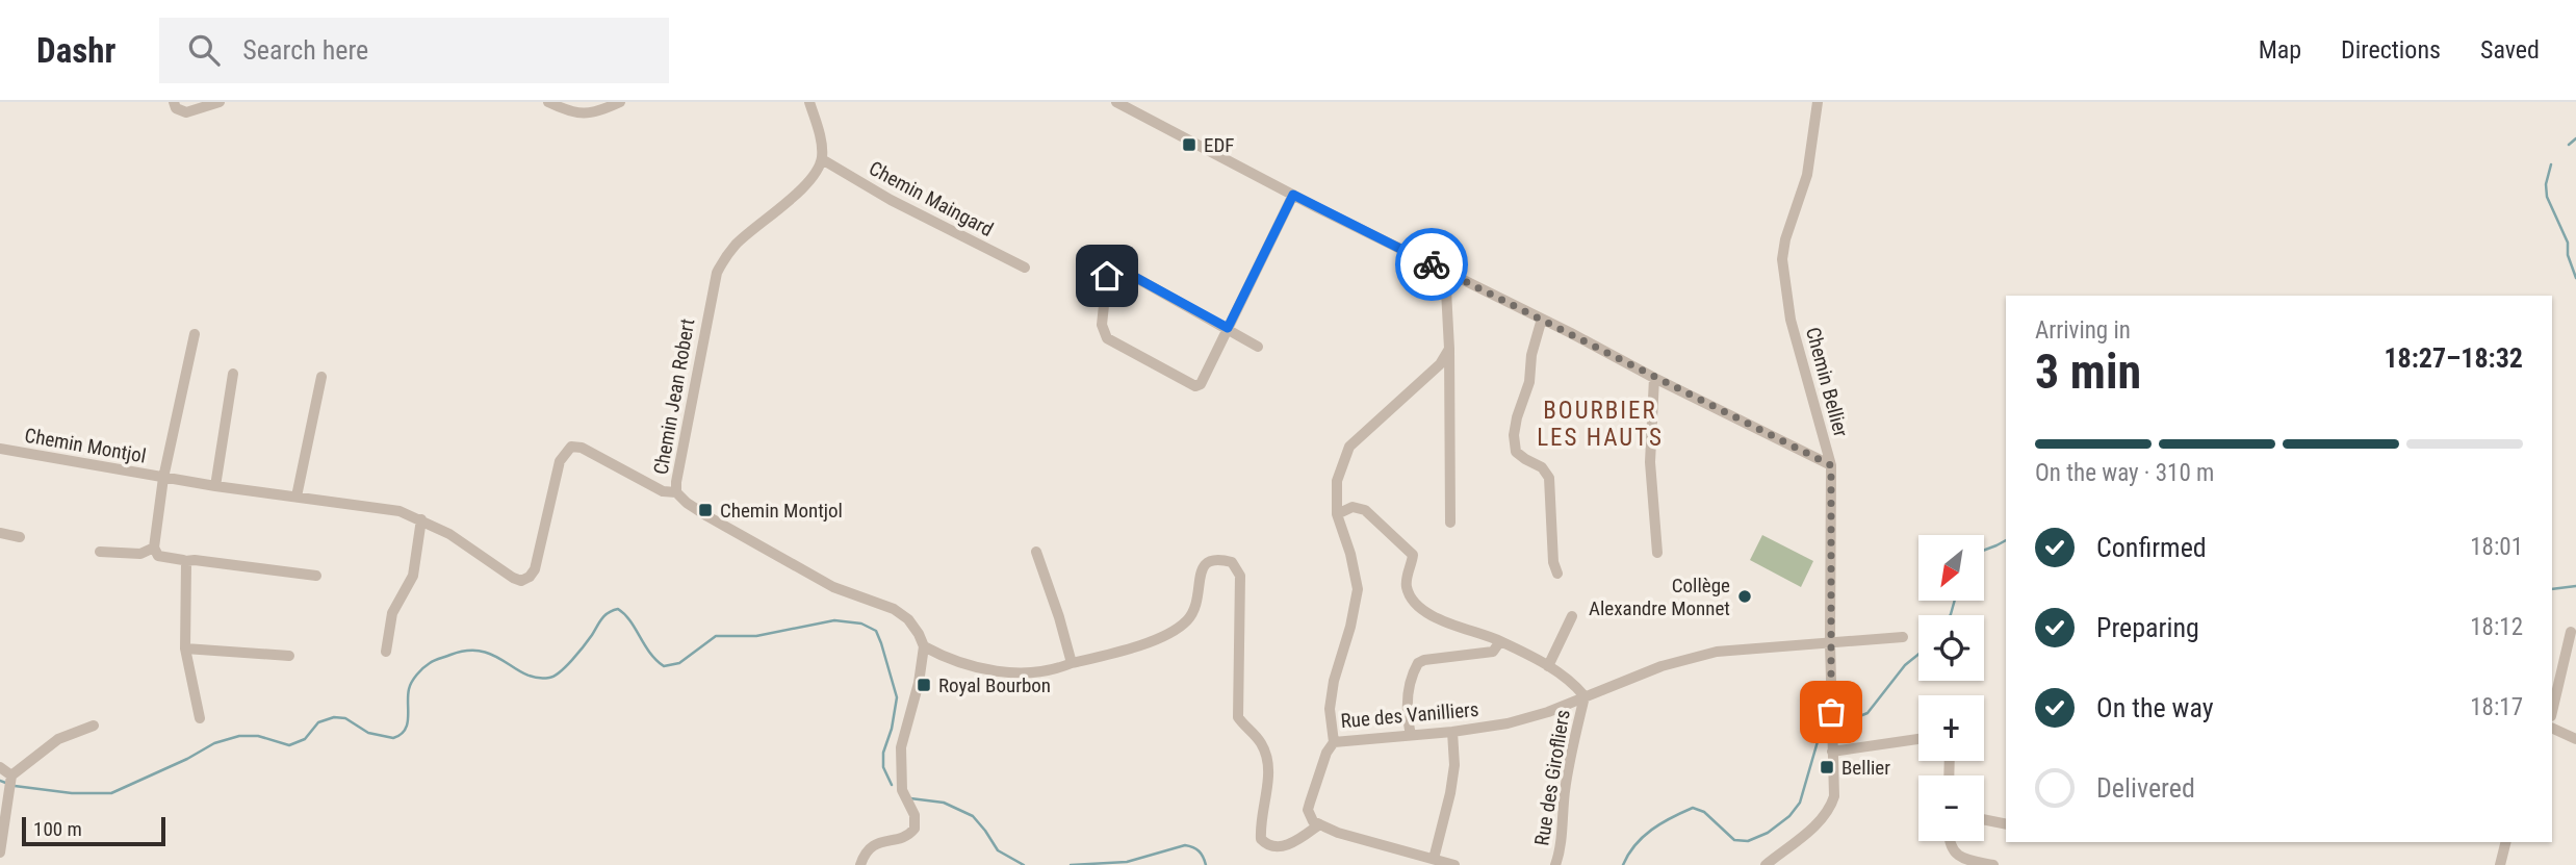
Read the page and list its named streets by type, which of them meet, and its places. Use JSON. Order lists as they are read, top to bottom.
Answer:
{
  "streets": {
    "street": [
      "Chemin Maingard",
      "Chemin Bellier",
      "Chemin Jean Robert",
      "Chemin Montjol",
      "Rue des Vanilliers",
      "Rue des Girofliers"
    ]
  },
  "crossings": [
    ["Chemin Maingard", "Chemin Jean Robert"],
    ["Chemin Bellier", "Rue des Vanilliers"],
    ["Chemin Jean Robert", "Chemin Montjol"],
    ["Rue des Vanilliers", "Rue des Girofliers"]
  ],
  "districts": ["BOURBIER LES HAUTS"],
  "places": {
    "transit": [
      "EDF",
      "Chemin Montjol",
      "Royal Bourbon",
      "Bellier"
    ],
    "other": ["Collège Alexandre Monnet"]
  },
  "scale_bar": "100 m",
  "north": "bottom left",
  "page": {
    "header": "Dashr",
    "search": "Search here",
    "nav": ["Map", "Directions", "Saved"],
    "heading": ["3 min", "Arriving in", "18:27–18:32"],
    "bar": "On the way · 310 m",
    "list": [
      ["Confirmed", "18:01"],
      ["Preparing", "18:12"],
      ["On the way", "18:17"],
      "Delivered"
    ],
    "map_buttons": ["+", "−"],
    "scale": "100 m"
  }
}
